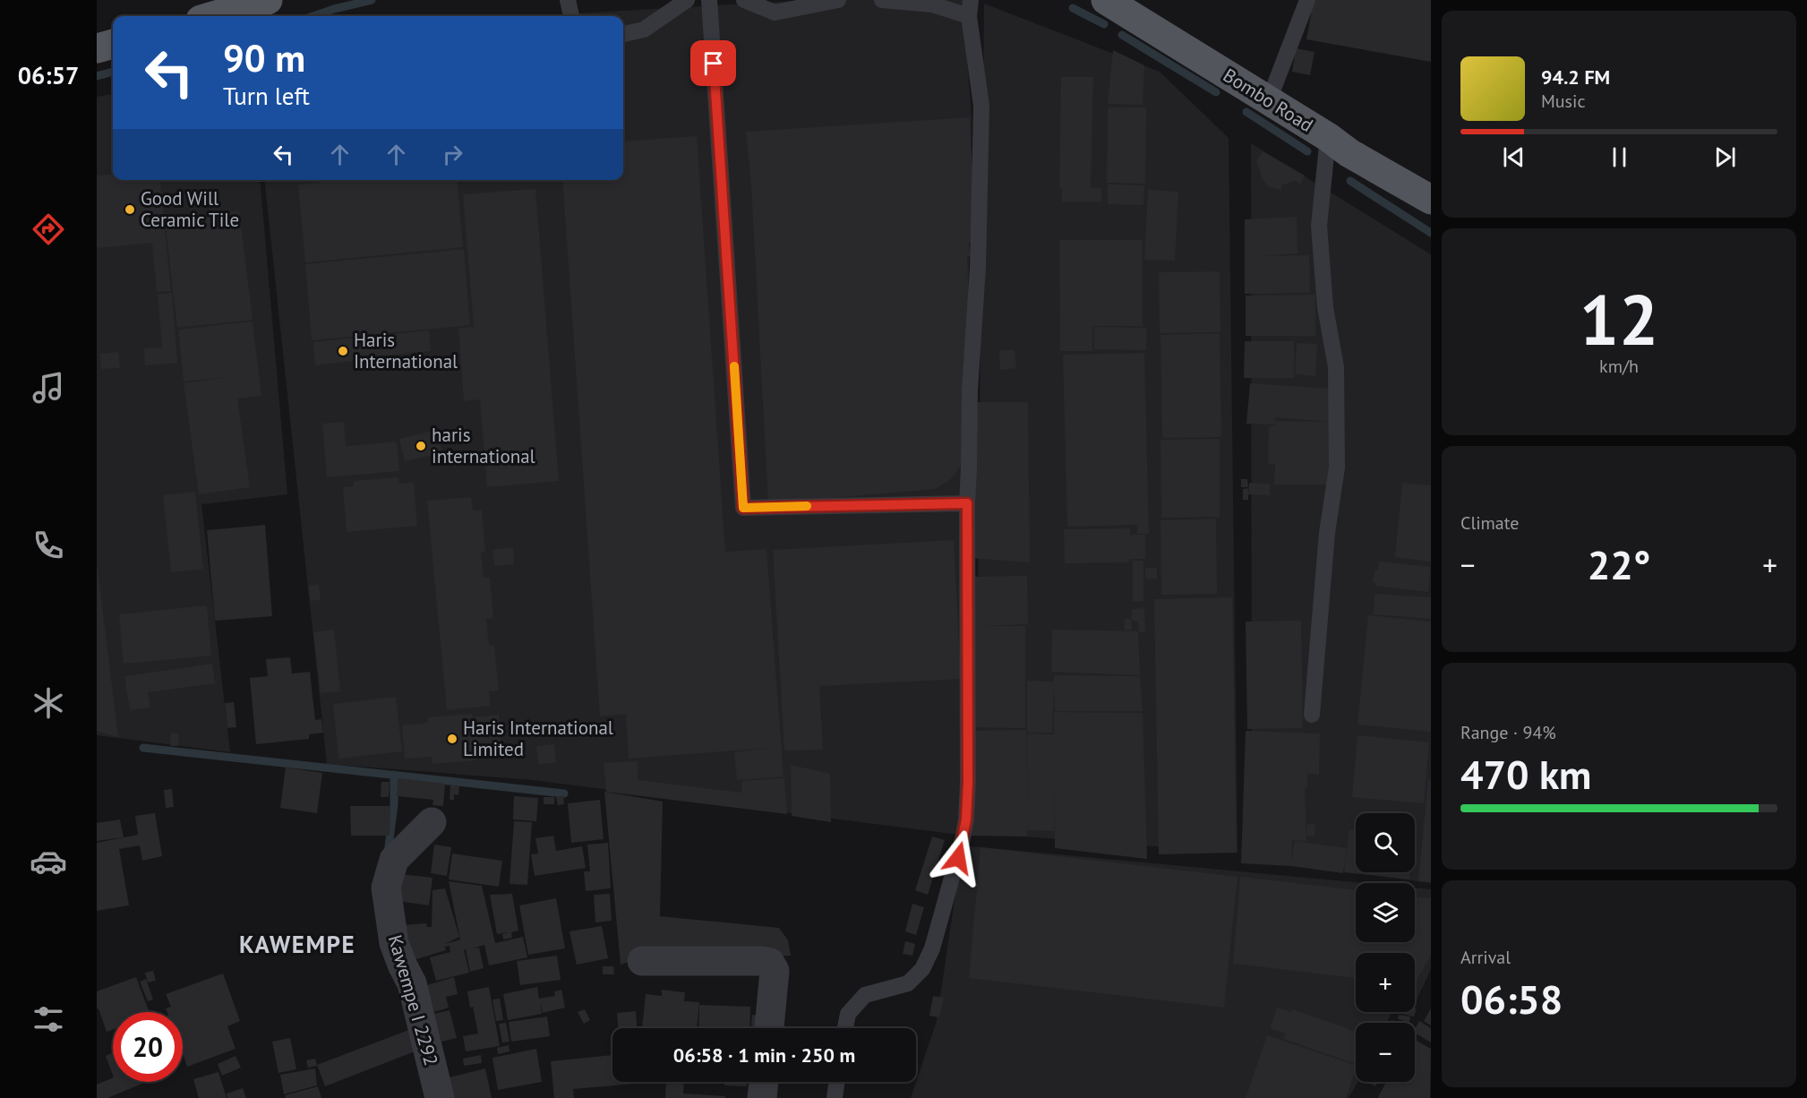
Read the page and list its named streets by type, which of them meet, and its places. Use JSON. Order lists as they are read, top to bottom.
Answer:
{
  "streets": {
    "main road": ["Bombo Road"],
    "street": ["Kawempe I 2292"]
  },
  "districts": ["KAWEMPE"],
  "places": [
    "Good Will Ceramic Tile",
    "Haris International",
    "haris international",
    "Haris International Limited"
  ],
  "page": {
    "tabs": "06:57",
    "turn": ["90 m", "Turn left"],
    "song": ["94.2 FM", "Music"],
    "tile": [
      ["12", "km/h"],
      "Climate",
      ["Range · 94%", "470 km"],
      ["Arrival", "06:58"]
    ],
    "heat": ["−", "22°", "+"],
    "map_buttons": ["+", "−"],
    "limit": "20",
    "trip": "06:58 · 1 min · 250 m"
  }
}
